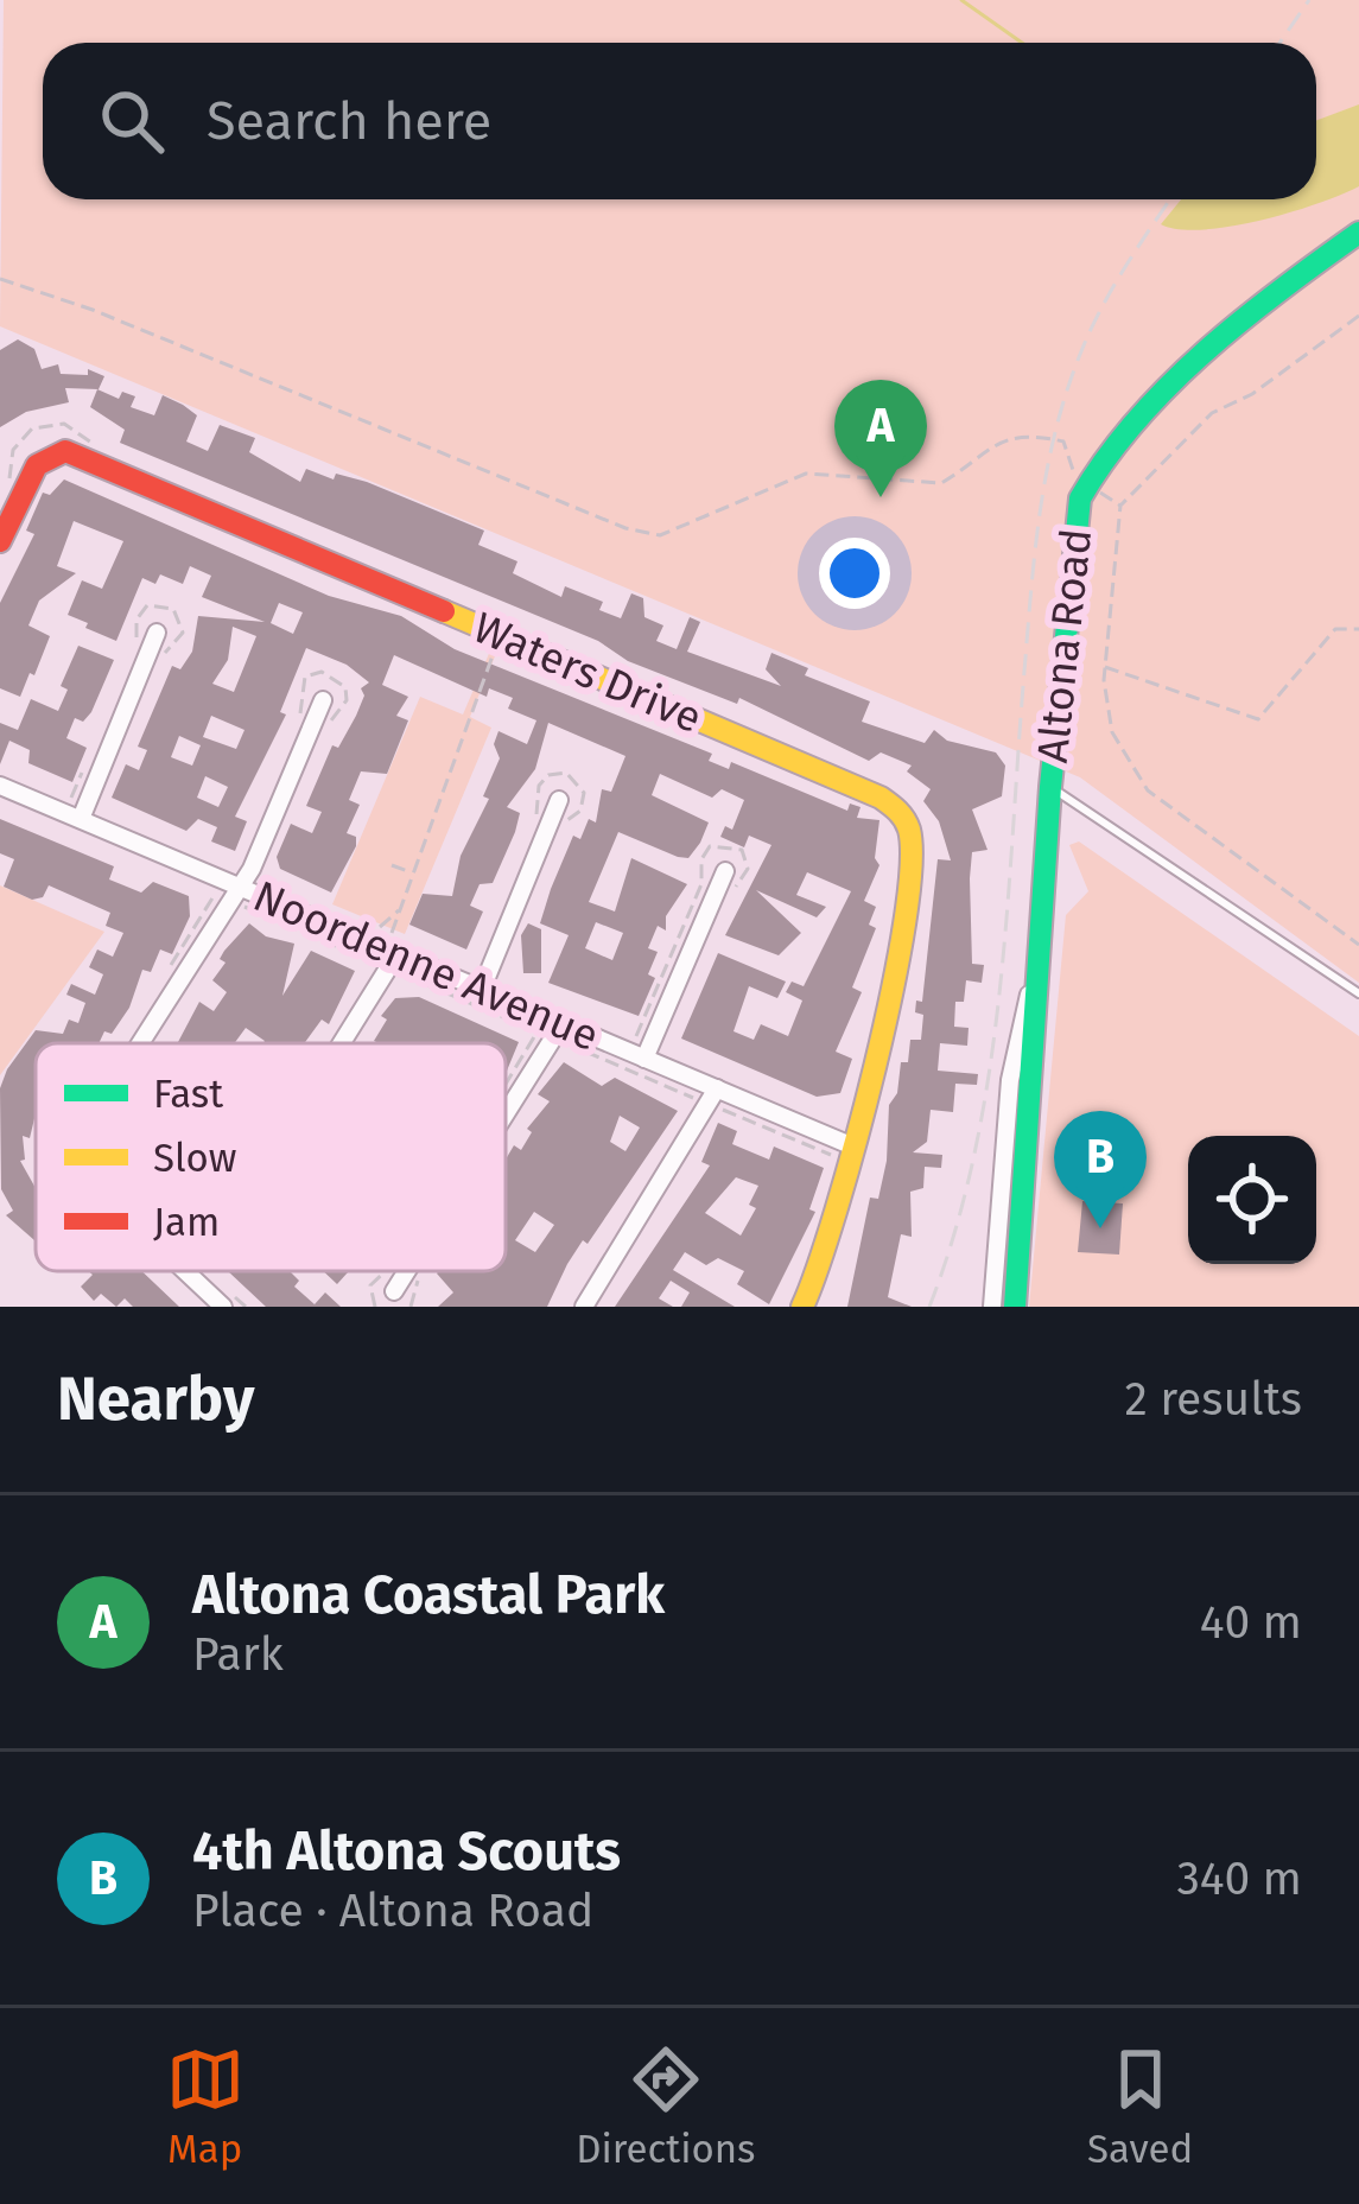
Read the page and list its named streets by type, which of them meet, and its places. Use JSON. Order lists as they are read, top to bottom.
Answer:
{
  "streets": {
    "street": ["Altona Road", "Waters Drive", "Noordenne Avenue"]
  },
  "crossings": [
    ["Waters Drive", "Noordenne Avenue"]
  ],
  "legend": ["Fast", "Slow", "Jam"],
  "page": {
    "search": "Search here",
    "pins": ["A", "B"],
    "heading": ["Nearby", "2 results"],
    "list": [
      {
        "mark": "A",
        "name": "Altona Coastal Park",
        "note": "Park",
        "value": "40 m"
      },
      {
        "mark": "B",
        "name": "4th Altona Scouts",
        "note": "Place · Altona Road",
        "value": "340 m"
      }
    ],
    "nav": ["Map", "Directions", "Saved"]
  }
}
